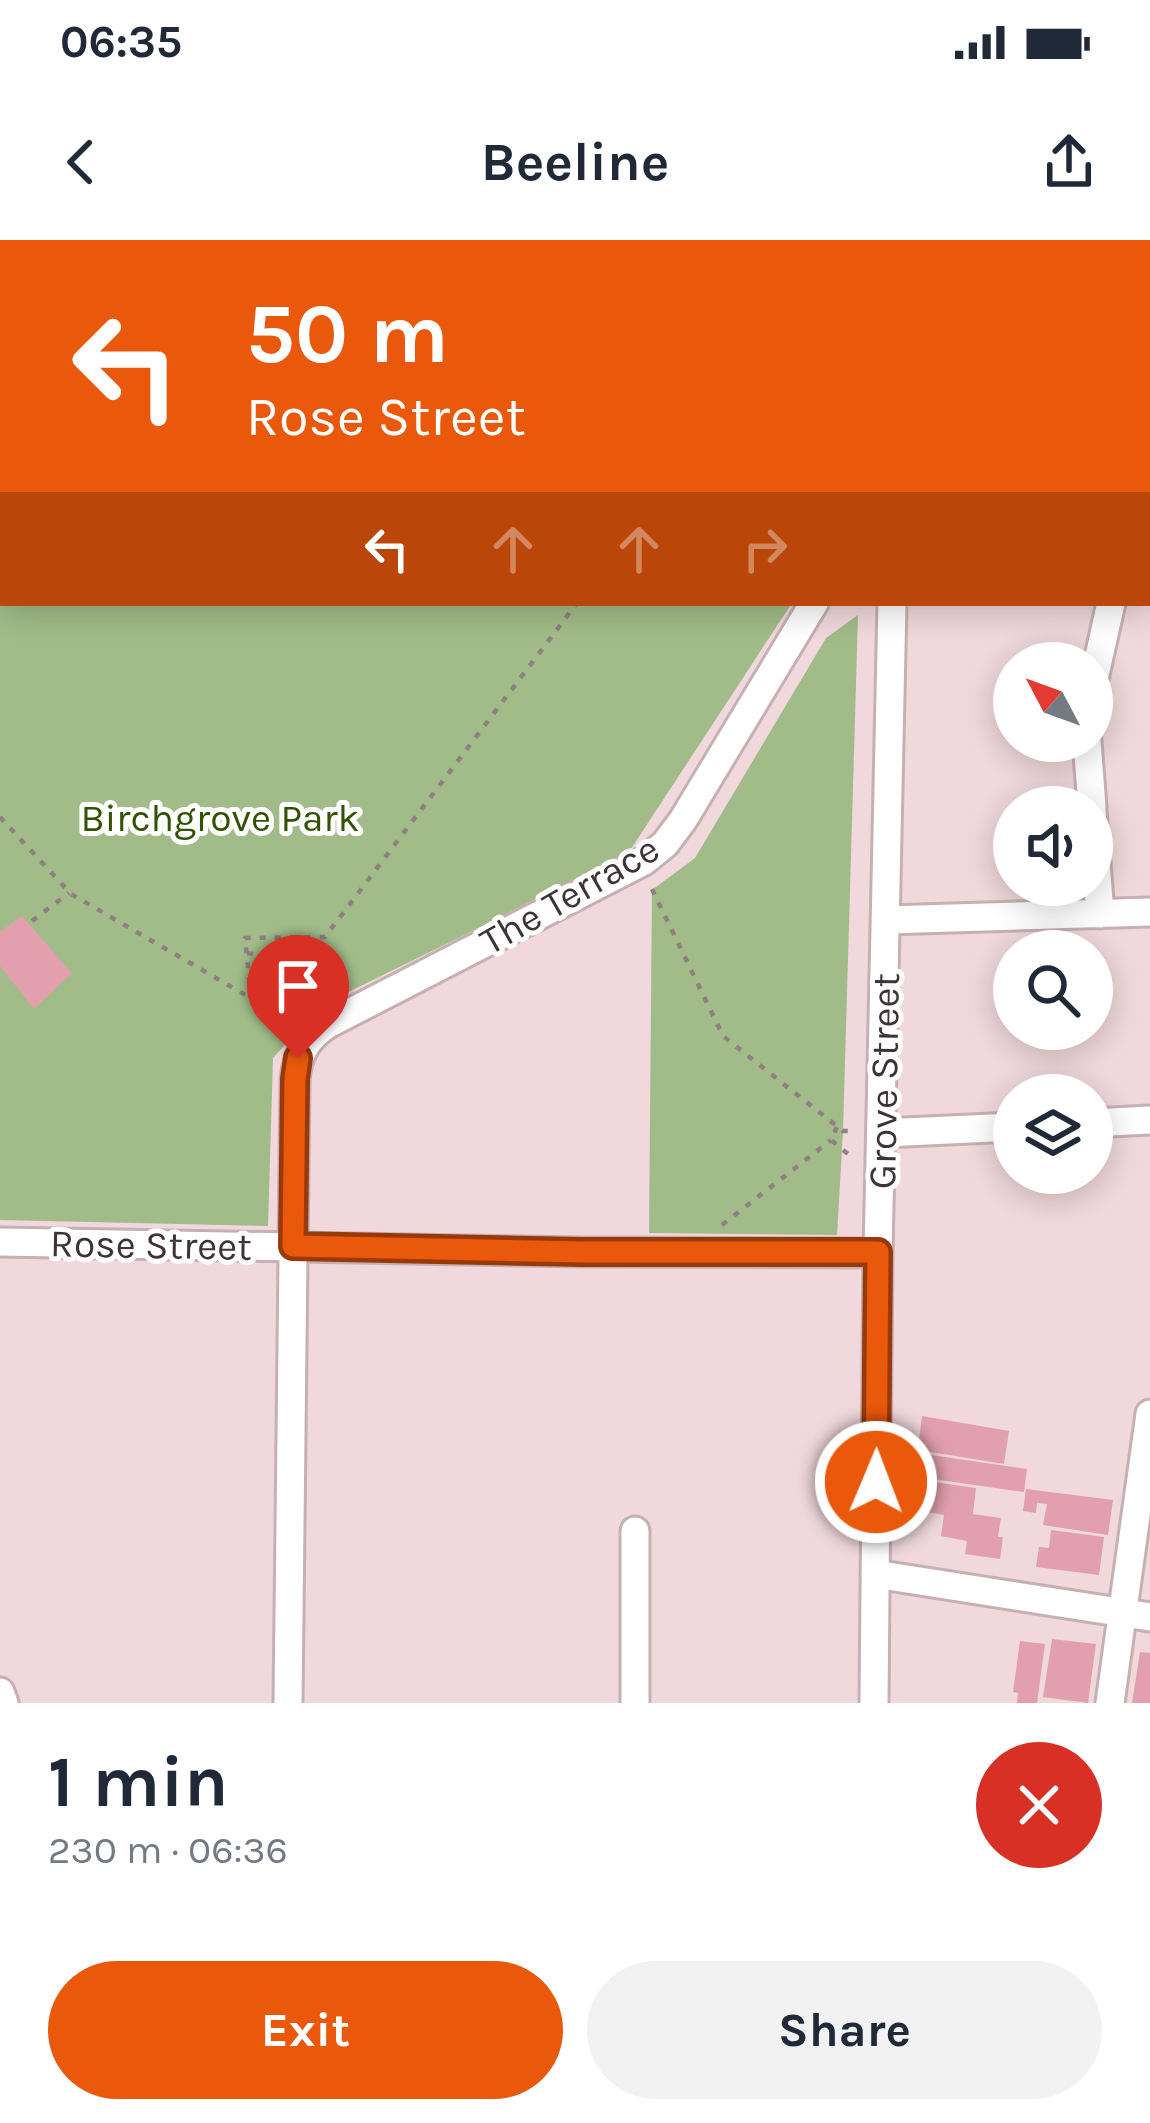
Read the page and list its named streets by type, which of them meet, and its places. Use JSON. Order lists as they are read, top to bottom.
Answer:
{
  "streets": {
    "street": ["The Terrace", "Grove Street", "Rose Street"]
  },
  "crossings": [
    ["Grove Street", "Rose Street"]
  ],
  "parks": ["Birchgrove Park"],
  "north": "top left",
  "page": {
    "status": "06:35",
    "header": "Beeline",
    "turn": ["50 m", "Rose Street"],
    "heading": ["1 min", "230 m · 06:36"],
    "buttons": ["Exit", "Share"]
  }
}
